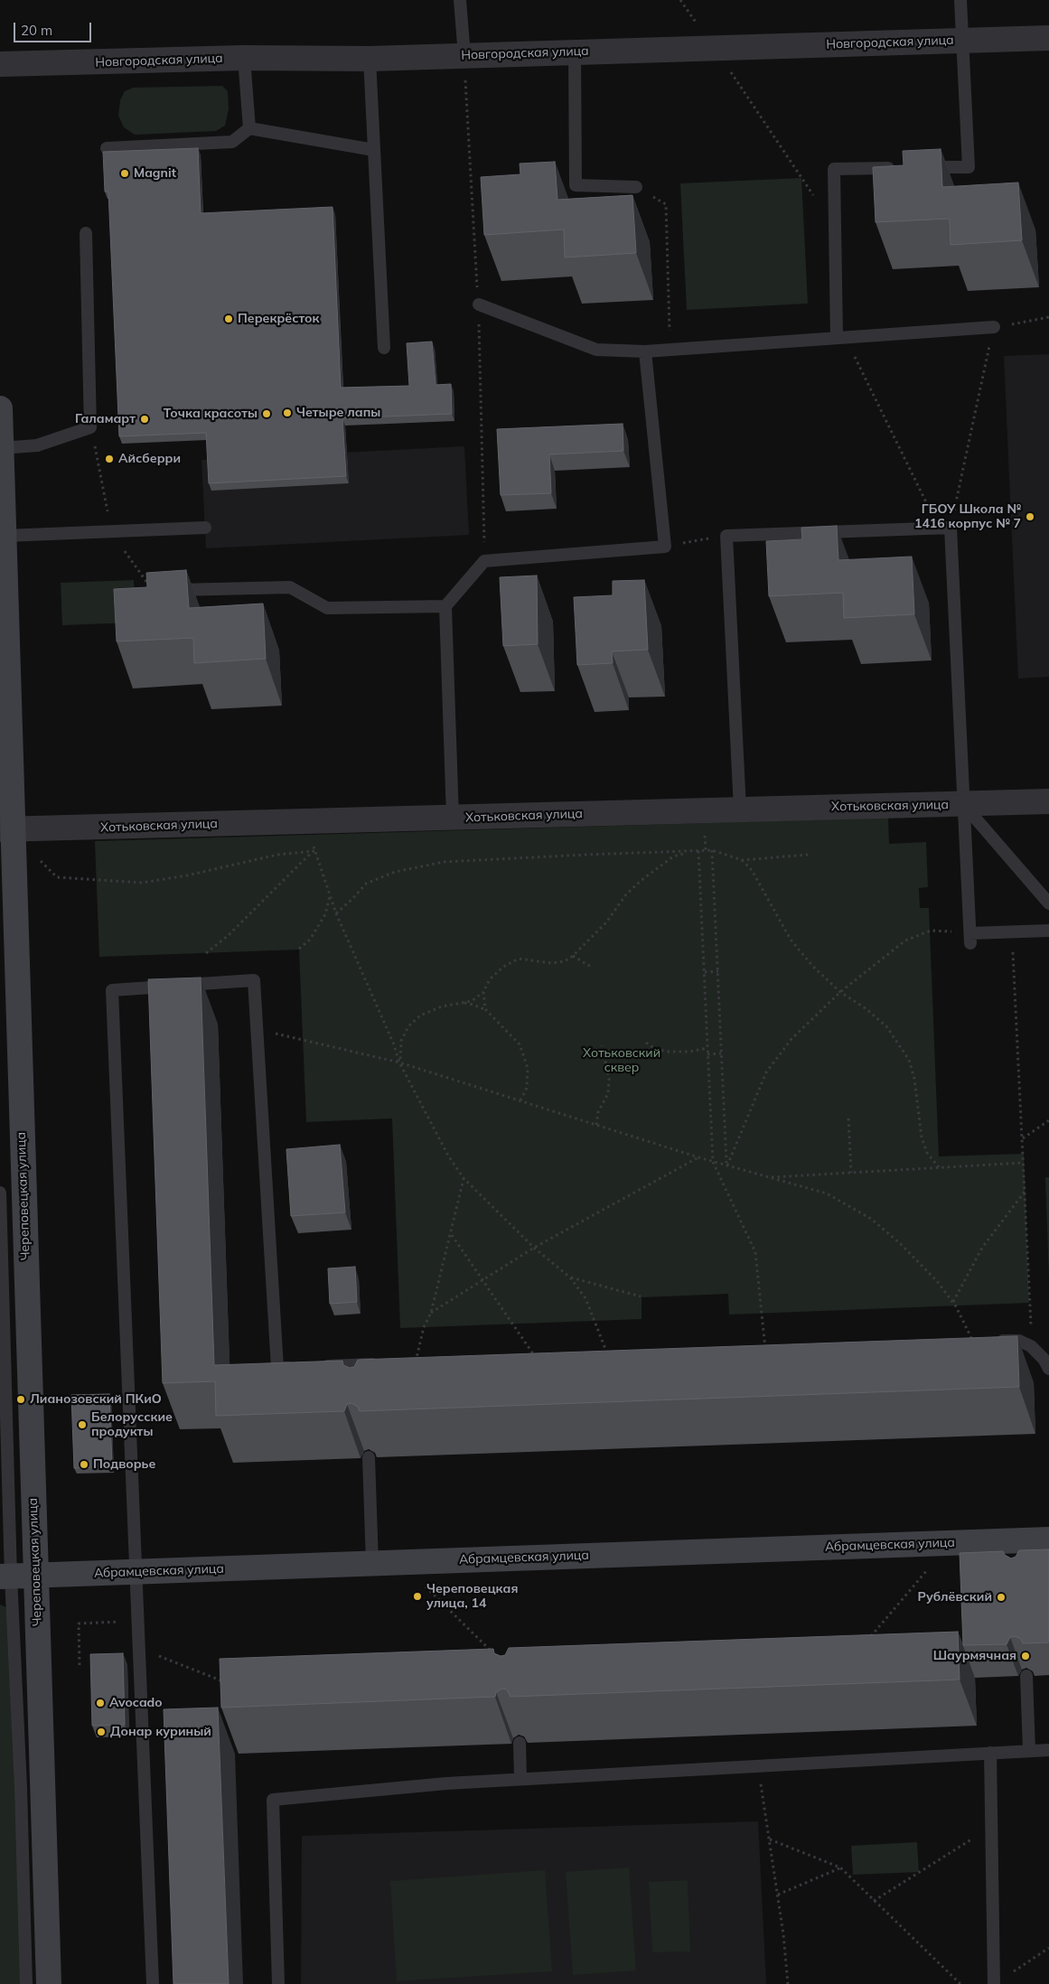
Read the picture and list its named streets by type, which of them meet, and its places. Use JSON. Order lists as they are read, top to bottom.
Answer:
{
  "streets": {
    "main road": ["Череповецкая улица", "Абрамцевская улица"],
    "street": ["Новгородская улица", "Хотьковская улица"]
  },
  "crossings": [
    ["Хотьковская улица", "Череповецкая улица"],
    ["Череповецкая улица", "Абрамцевская улица"]
  ],
  "parks": ["Хотьковский сквер"],
  "places": [
    "Magnit",
    "Перекрёсток",
    "Четыре лапы",
    "Точка красоты",
    "Галамарт",
    "Айсберри",
    "ГБОУ Школа № 1416 корпус № 7",
    "Лианозовский ПКиО",
    "Белорусские продукты",
    "Подворье",
    "Череповецкая улица, 14",
    "Рублёвский",
    "Шаурмячная",
    "Avocado",
    "Донар куриный"
  ],
  "scale_bar": "20 m"
}
